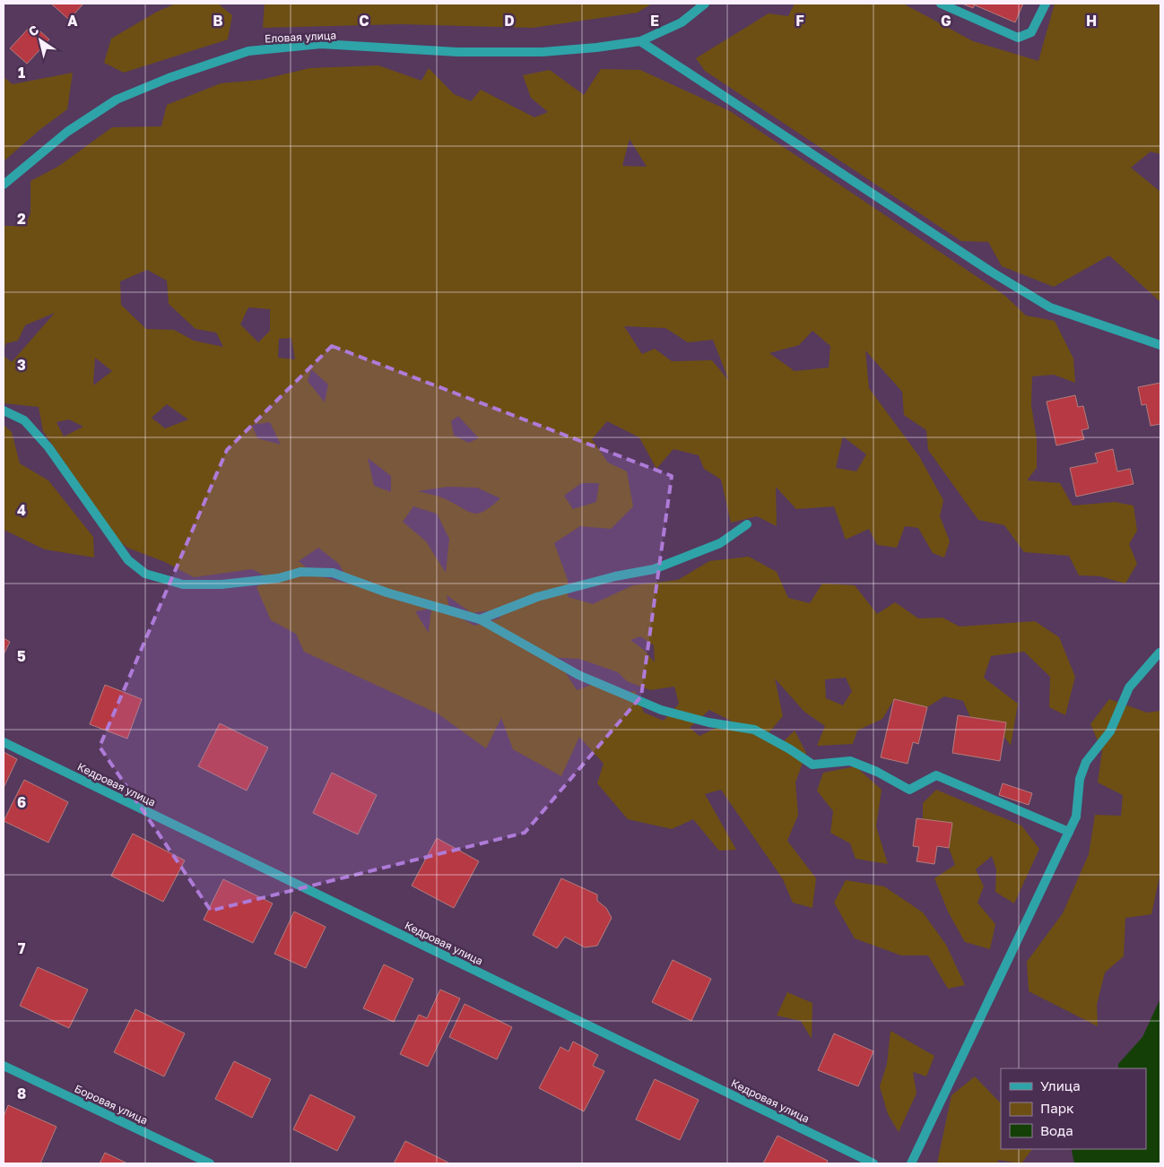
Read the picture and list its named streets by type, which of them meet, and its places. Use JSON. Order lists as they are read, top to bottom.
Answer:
{
  "streets": {
    "street": ["Еловая улица", "Кедровая улица", "Боровая улица"]
  },
  "legend": ["Улица", "Парк", "Вода"],
  "north": "top left",
  "grid": {
    "columns": [
      "A",
      "B",
      "C",
      "D",
      "E",
      "F",
      "G",
      "H"
    ],
    "rows": [
      "1",
      "2",
      "3",
      "4",
      "5",
      "6",
      "7",
      "8"
    ]
  }
}
